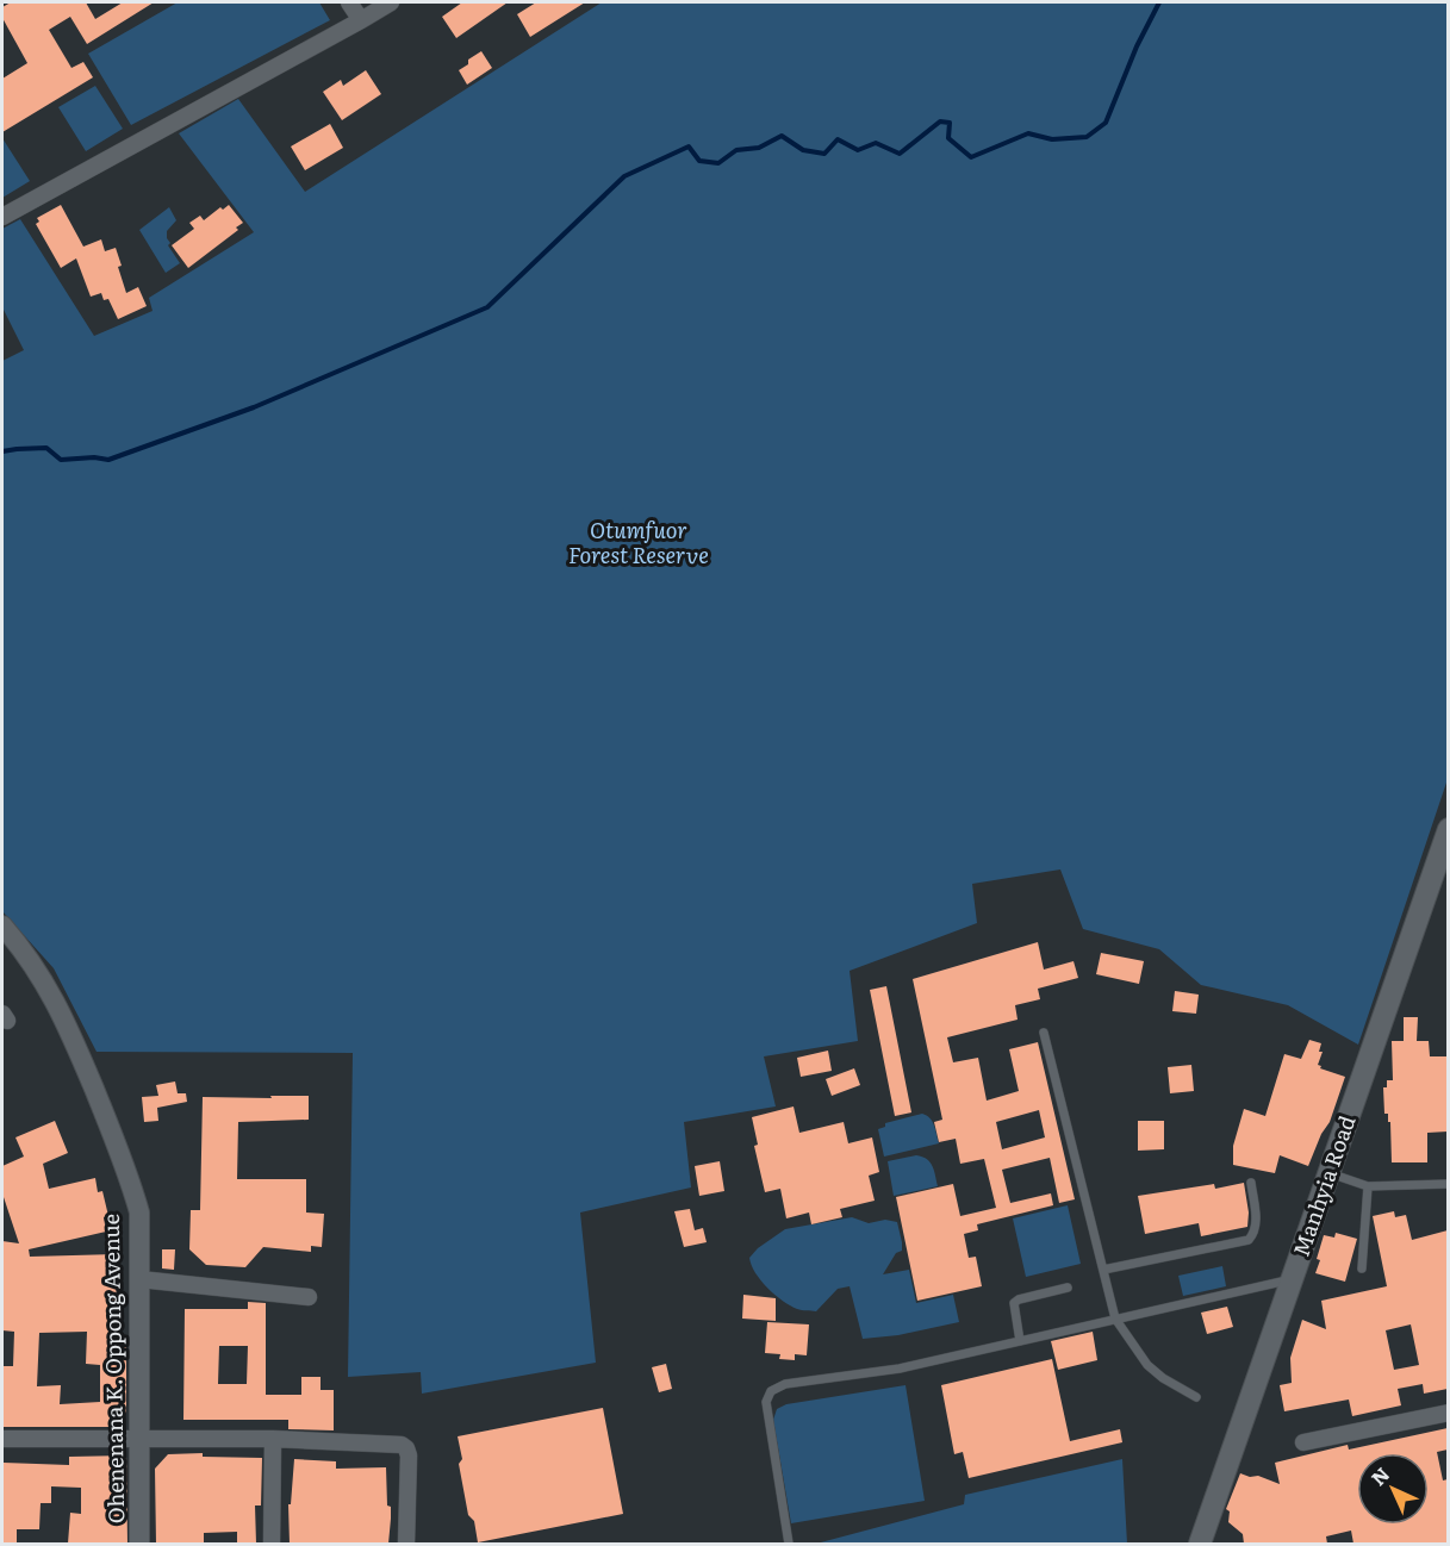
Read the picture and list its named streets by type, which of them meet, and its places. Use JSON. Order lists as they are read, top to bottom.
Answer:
{
  "streets": {
    "main road": ["Manhyia Road"],
    "street": ["Ohenenana K. Oppong Avenue"]
  },
  "parks": ["Otumfuor Forest Reserve"],
  "north": "top left"
}
